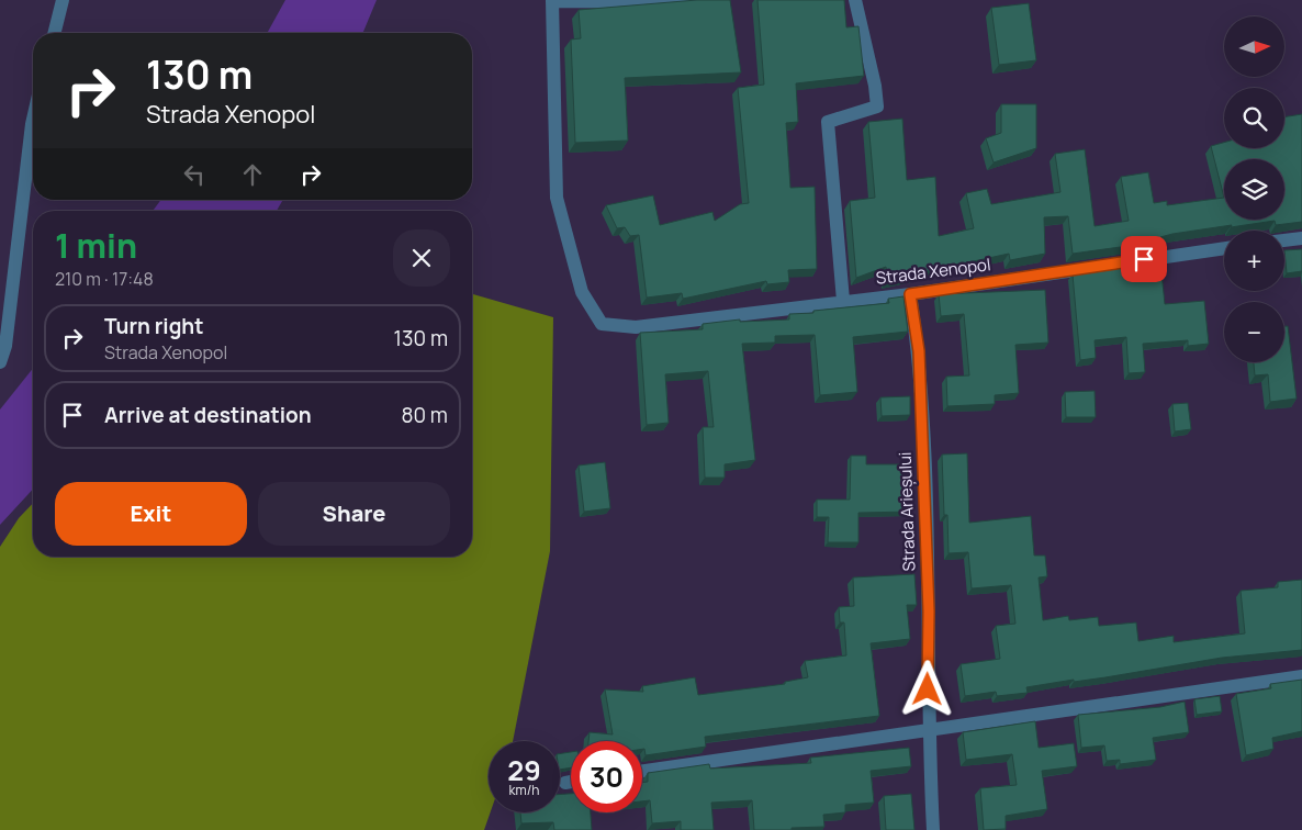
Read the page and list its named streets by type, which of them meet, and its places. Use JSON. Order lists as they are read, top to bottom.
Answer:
{
  "streets": {
    "street": ["Strada Xenopol", "Strada Arieșului"]
  },
  "crossings": [
    ["Strada Xenopol", "Strada Arieșului"]
  ],
  "north": "right",
  "page": {
    "map_buttons": ["+", "−"],
    "turn": ["130 m", "Strada Xenopol"],
    "heading": ["1 min", "210 m · 17:48"],
    "list": [
      {
        "name": "Turn right",
        "note": "Strada Xenopol",
        "value": "130 m"
      },
      {
        "name": "Arrive at destination",
        "value": "80 m"
      }
    ],
    "buttons": ["Exit", "Share"],
    "speed": "29 km/h",
    "limit": "30"
  }
}
